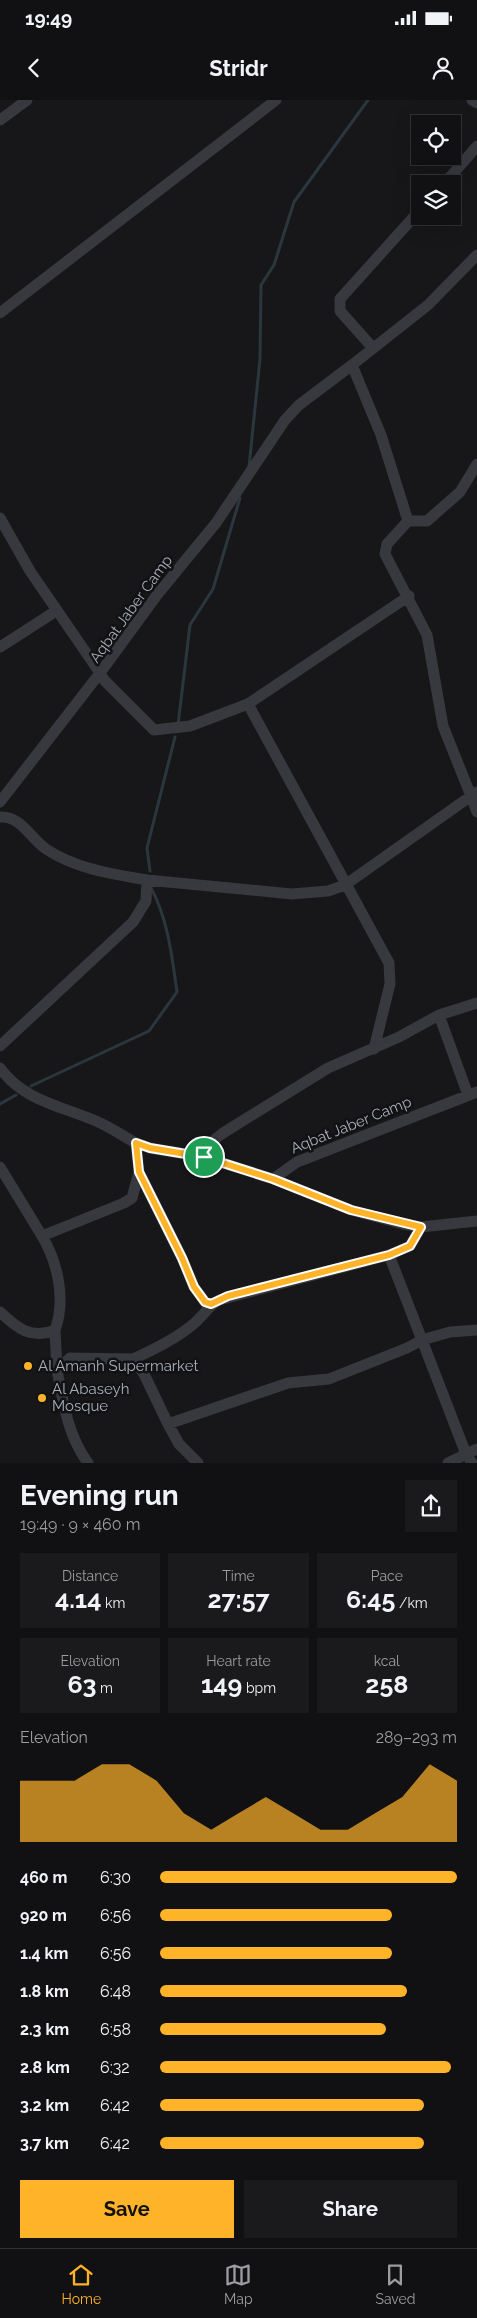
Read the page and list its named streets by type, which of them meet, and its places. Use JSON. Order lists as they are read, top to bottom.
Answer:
{
  "streets": {
    "street": ["Aqbat Jaber Camp"]
  },
  "places": ["Al Amanh Supermarket", "Al Abaseyh Mosque"],
  "page": {
    "status": "19:49",
    "header": "Stridr",
    "heading": ["Evening run", "19:49 · 9 × 460 m"],
    "stats": [
      ["Distance", "4.14 km"],
      ["Time", "27:57"],
      ["Pace", "6:45 /km"],
      ["Elevation", "63 m"],
      ["Heart rate", "149 bpm"],
      ["kcal", "258"]
    ],
    "chart": ["Elevation", "289–293 m"],
    "list": [
      {
        "name": "460 m",
        "note": "6:30"
      },
      {
        "name": "920 m",
        "note": "6:56"
      },
      {
        "name": "1.4 km",
        "note": "6:56"
      },
      {
        "name": "1.8 km",
        "note": "6:48"
      },
      {
        "name": "2.3 km",
        "note": "6:58"
      },
      {
        "name": "2.8 km",
        "note": "6:32"
      },
      {
        "name": "3.2 km",
        "note": "6:42"
      },
      {
        "name": "3.7 km",
        "note": "6:42"
      }
    ],
    "buttons": ["Save", "Share"],
    "tabs": ["Home", "Map", "Saved"]
  }
}
